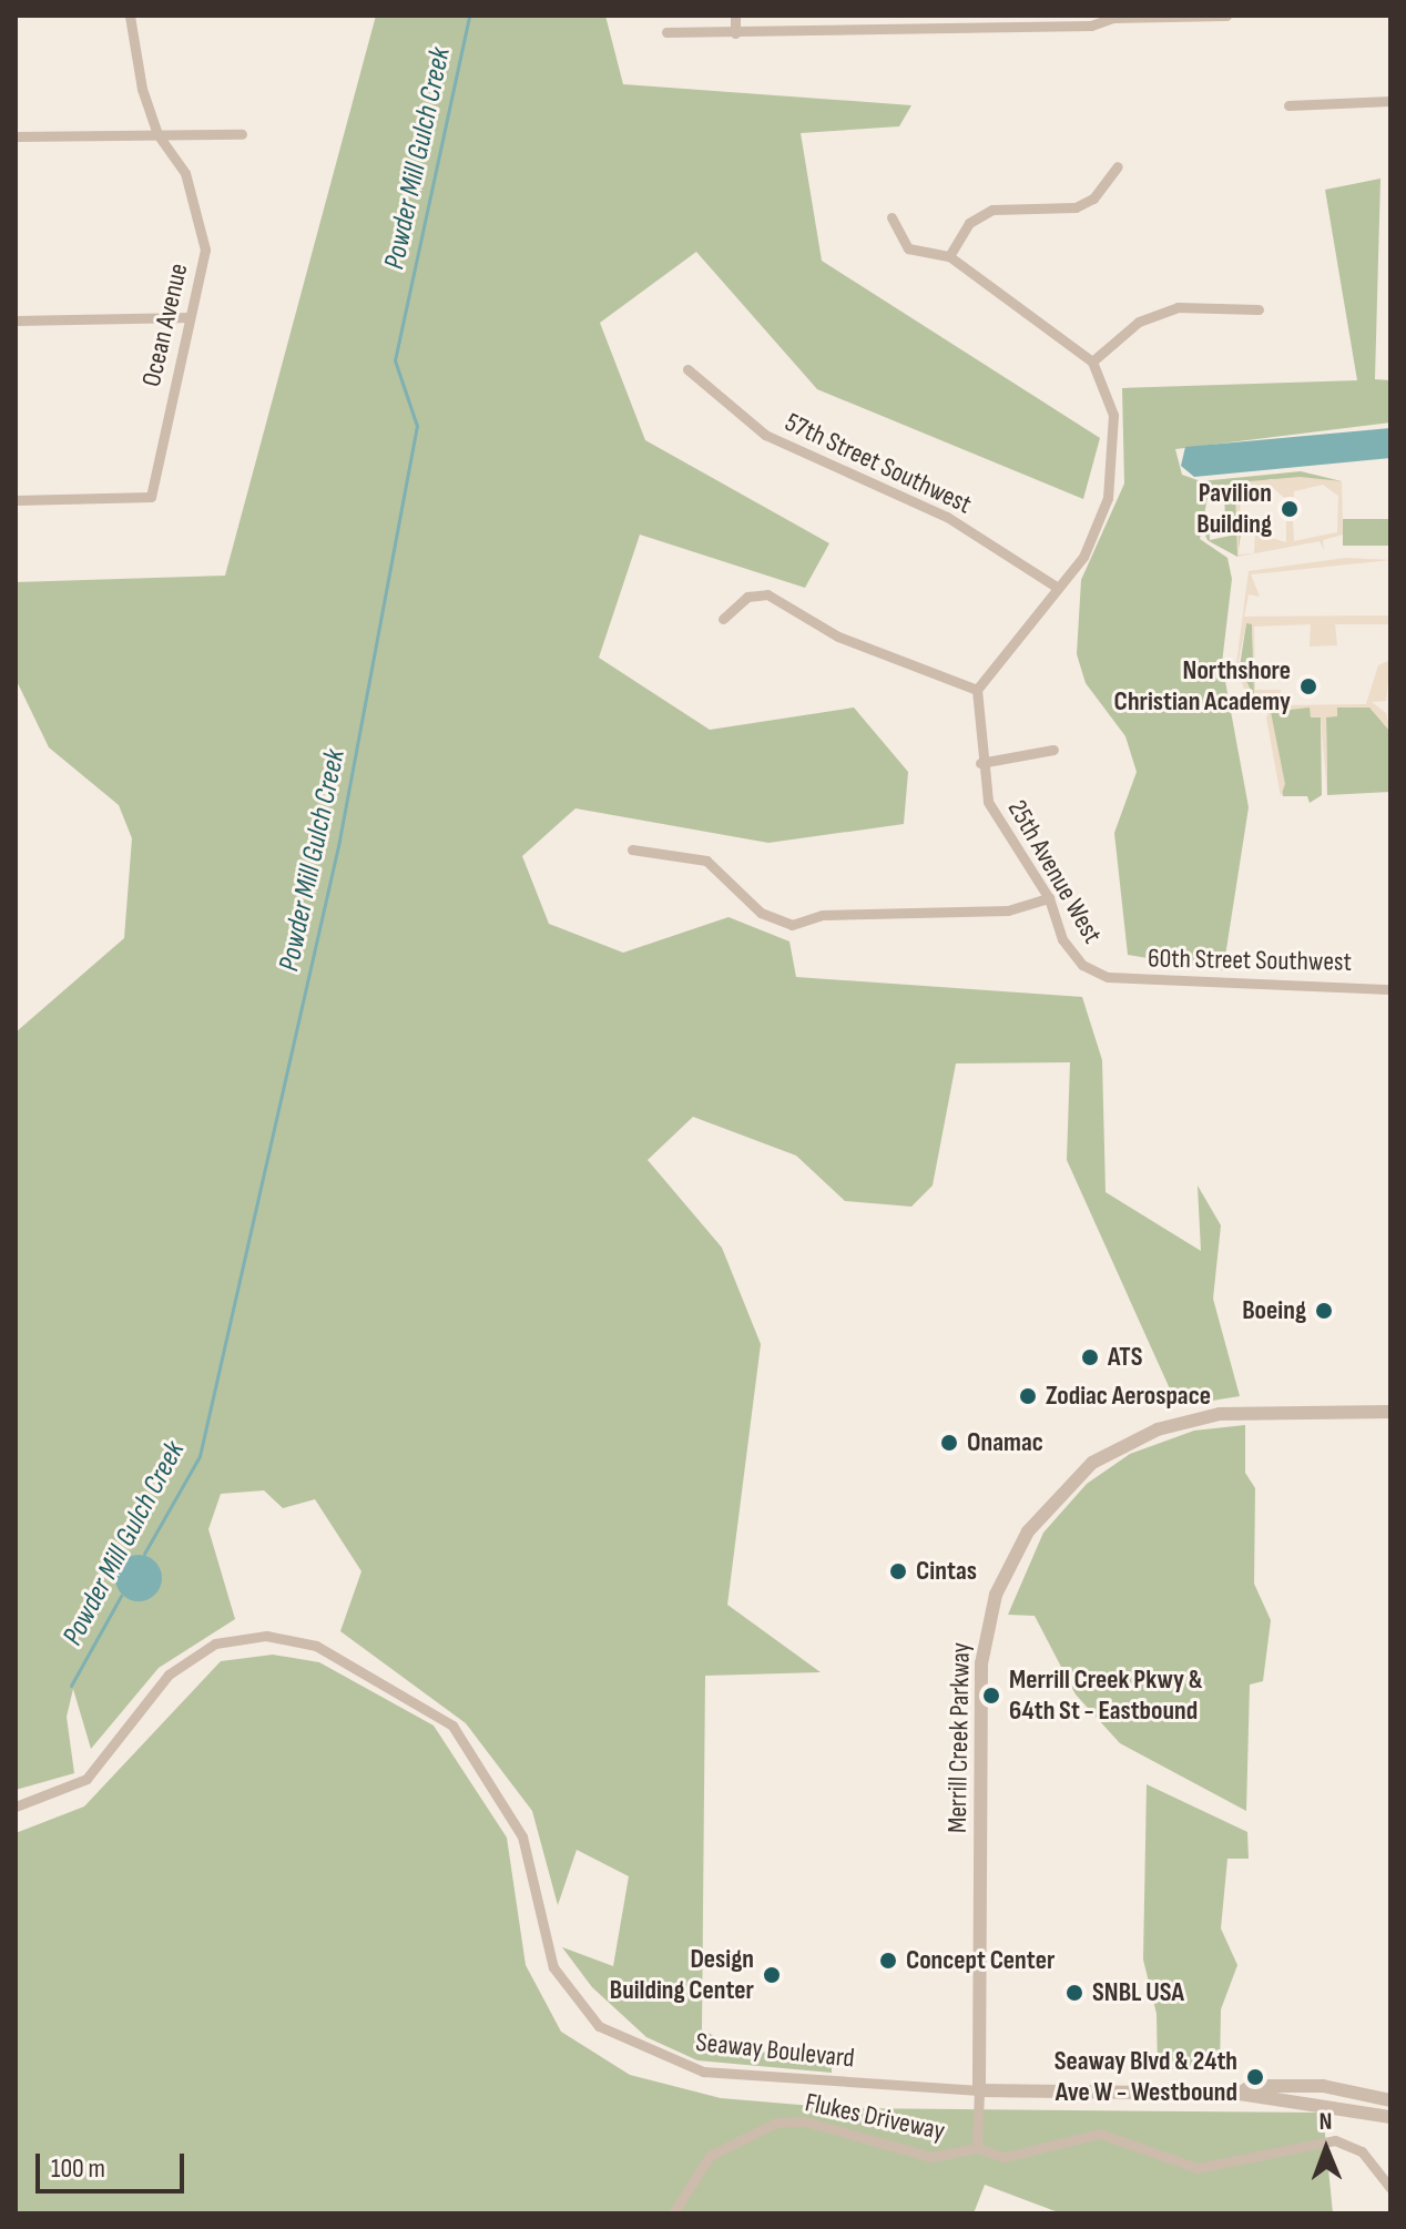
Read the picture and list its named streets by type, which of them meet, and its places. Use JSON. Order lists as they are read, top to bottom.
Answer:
{
  "streets": {
    "street": [
      "Ocean Avenue",
      "57th Street Southwest",
      "25th Avenue West",
      "60th Street Southwest",
      "Merrill Creek Parkway",
      "Seaway Boulevard",
      "Flukes Driveway"
    ]
  },
  "crossings": [
    ["25th Avenue West", "60th Street Southwest"],
    ["Merrill Creek Parkway", "Seaway Boulevard"]
  ],
  "water": ["Powder Mill Gulch Creek"],
  "places": [
    "Pavilion Building",
    "Northshore Christian Academy",
    "Boeing",
    "ATS",
    "Zodiac Aerospace",
    "Onamac",
    "Cintas",
    "Merrill Creek Pkwy & 64th St - Eastbound",
    "Concept Center",
    "Design Building Center",
    "SNBL USA",
    "Seaway Blvd & 24th Ave W - Westbound"
  ],
  "scale_bar": "100 m",
  "north": "top"
}
